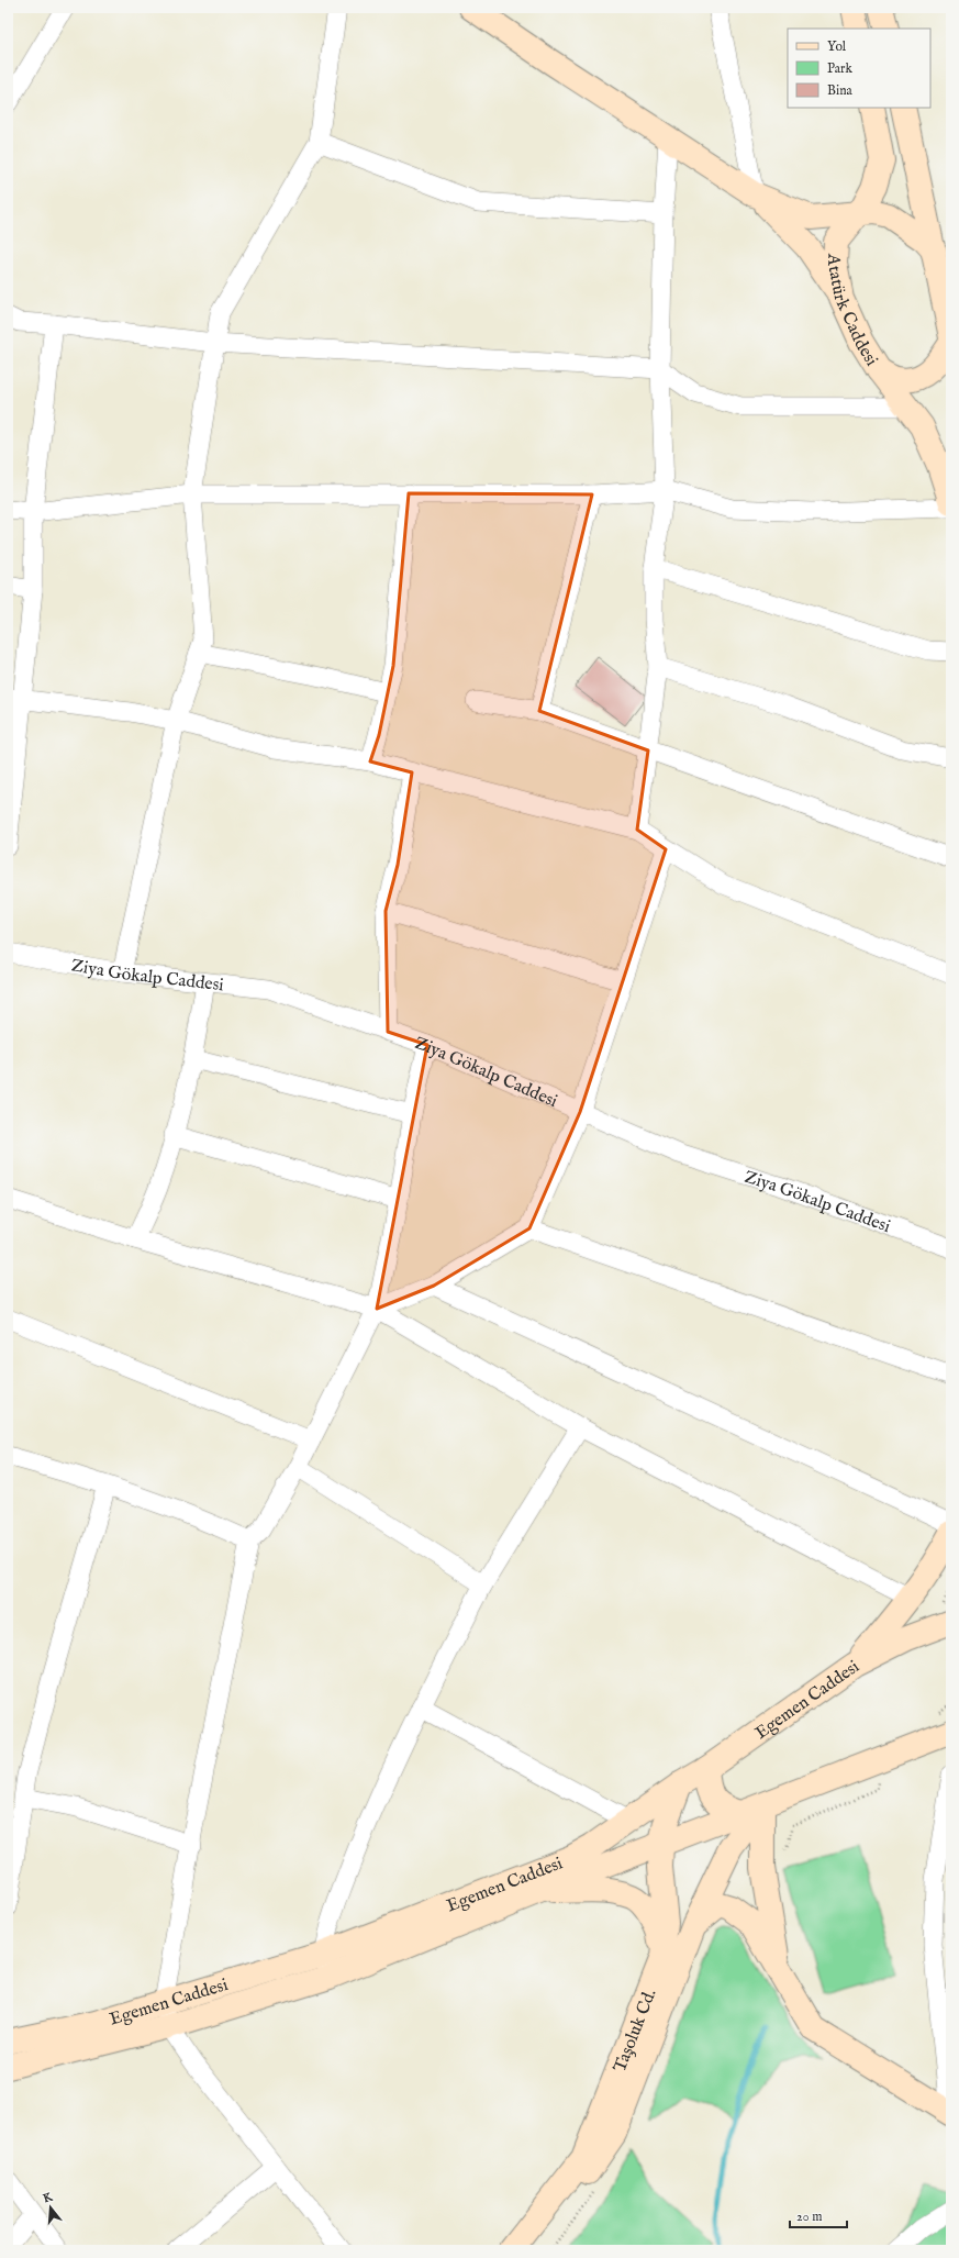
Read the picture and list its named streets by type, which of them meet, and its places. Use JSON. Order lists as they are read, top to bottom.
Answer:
{
  "streets": {
    "main road": ["Atatürk Caddesi", "Egemen Caddesi", "Taşoluk Cd."],
    "street": ["Ziya Gökalp Caddesi"]
  },
  "crossings": [
    ["Egemen Caddesi", "Taşoluk Cd."]
  ],
  "legend": ["Yol", "Park", "Bina"],
  "scale_bar": "20 m",
  "north": "top"
}
